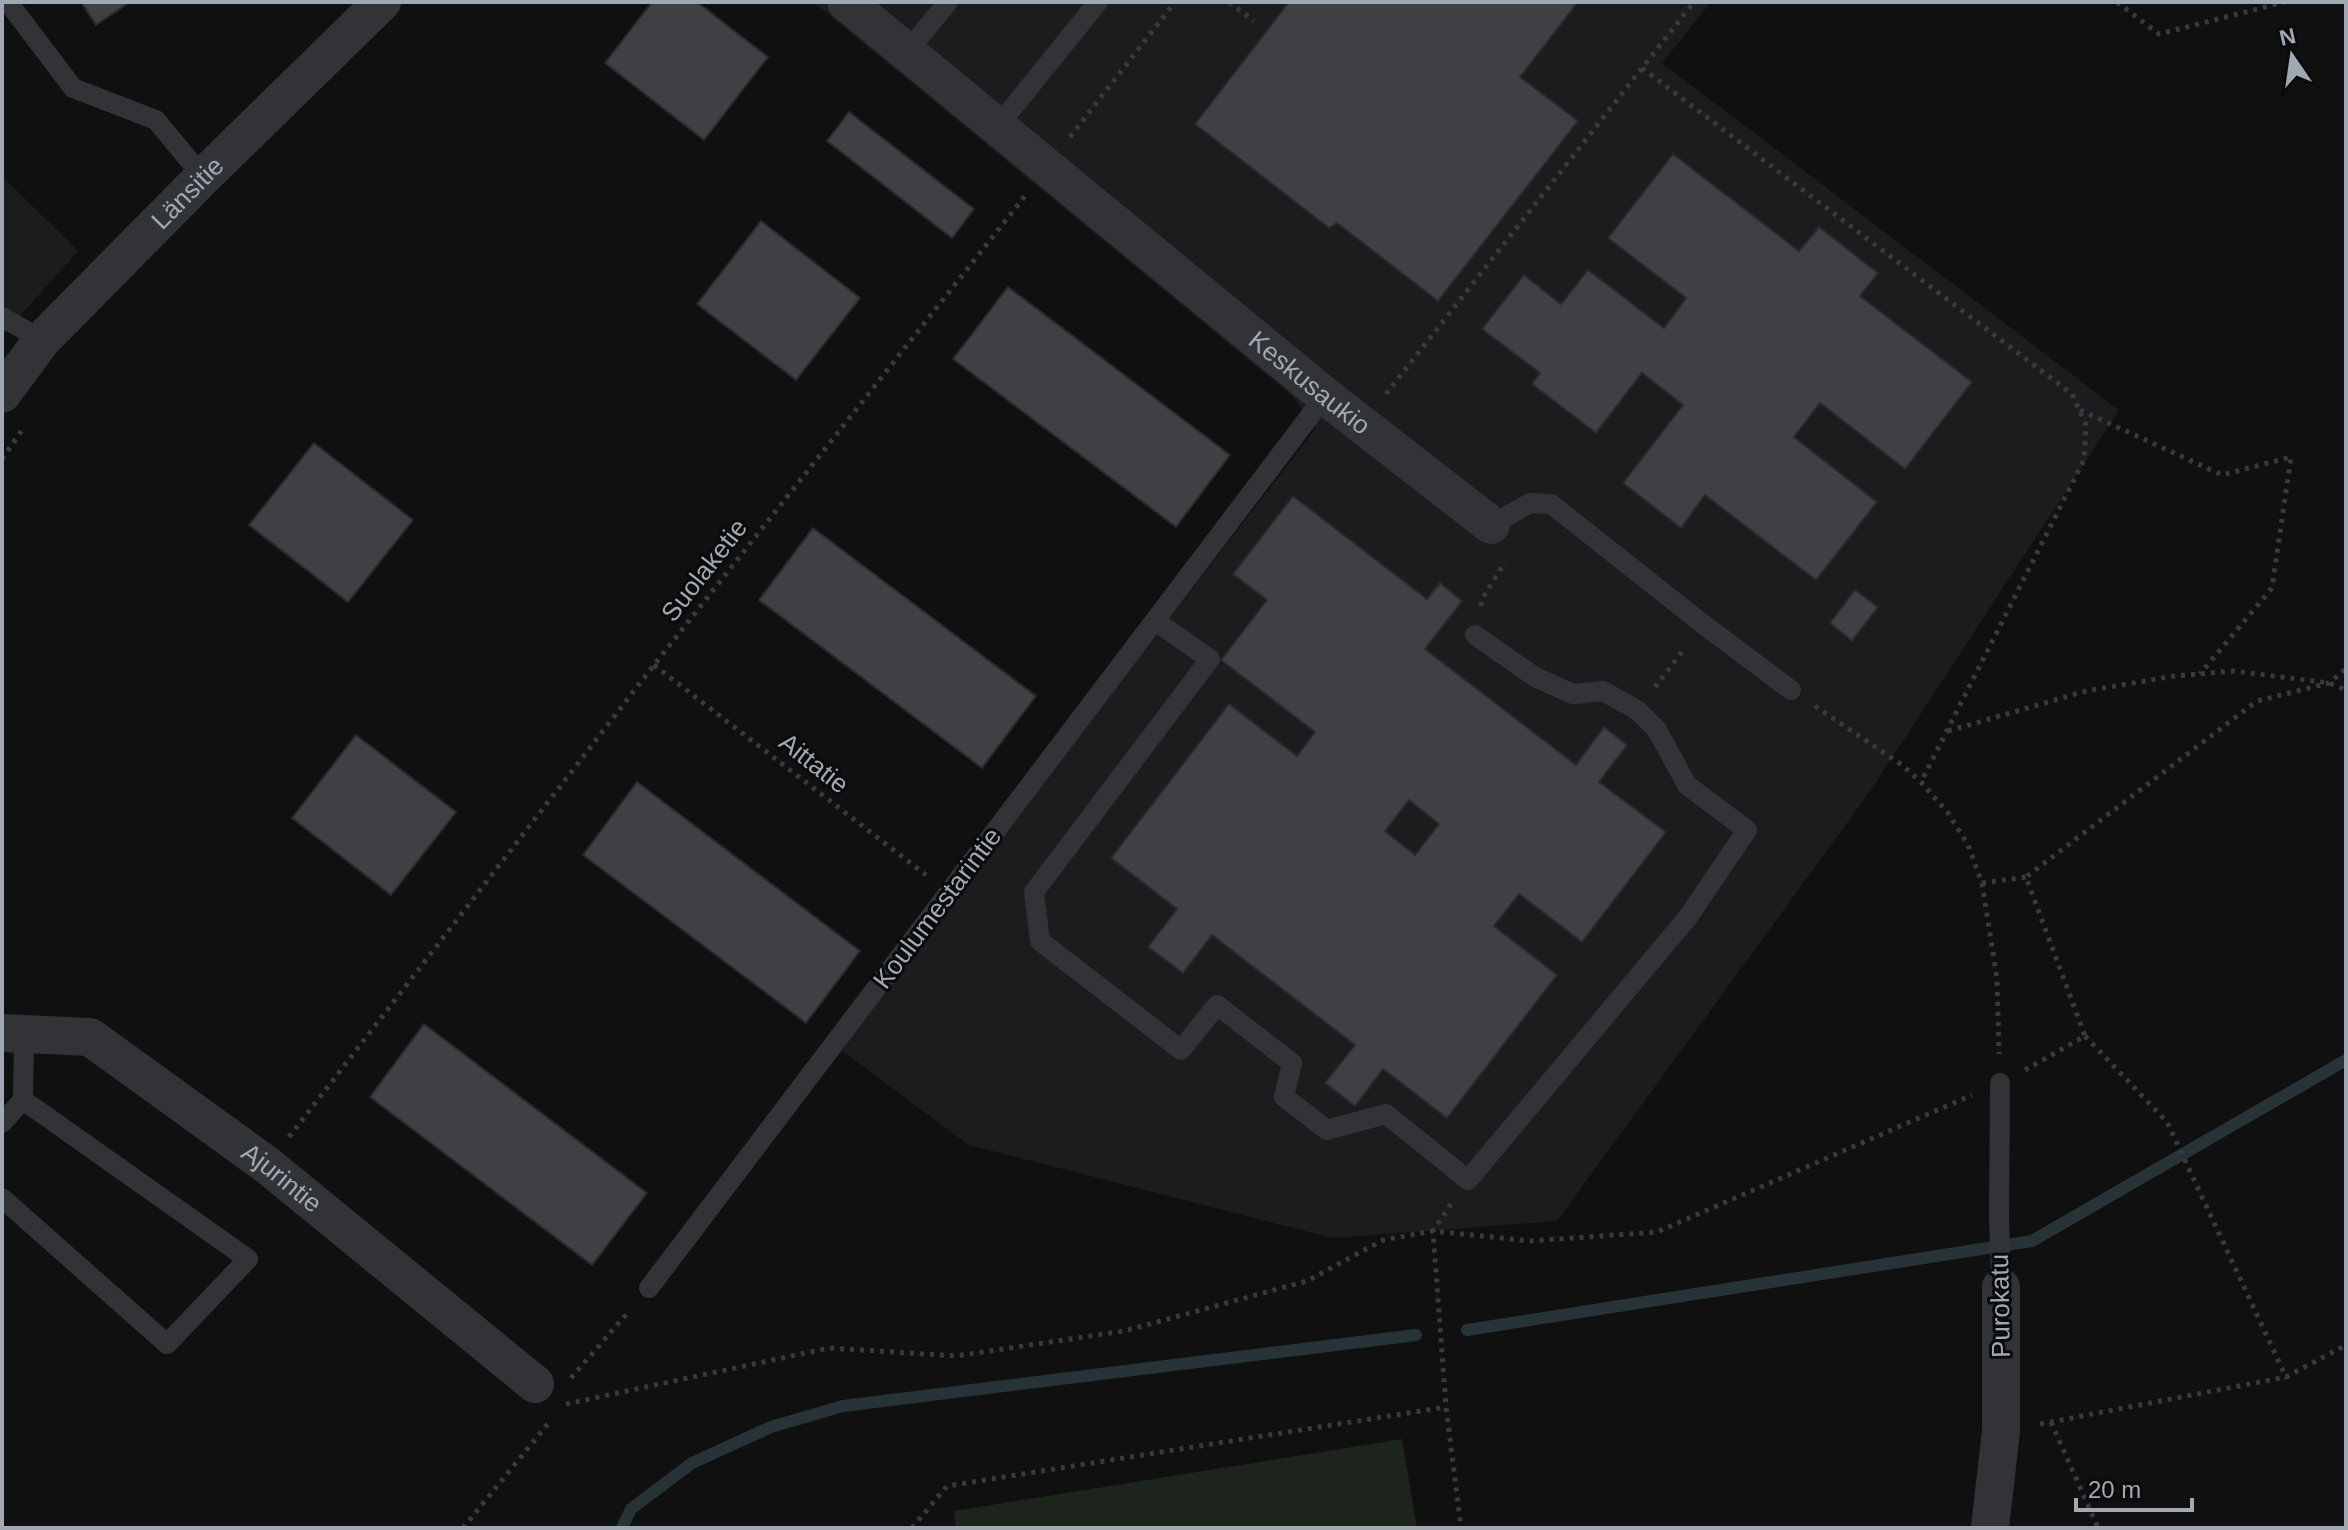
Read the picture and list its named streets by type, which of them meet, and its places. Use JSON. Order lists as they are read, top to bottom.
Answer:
{
  "streets": {
    "street": [
      "Länsitie",
      "Keskusaukio",
      "Ajurintie",
      "Purokatu"
    ],
    "lane": ["Koulumestarintie"],
    "path": ["Suolaketie", "Aittatie"]
  },
  "crossings": [
    ["Keskusaukio", "Suolaketie"],
    ["Keskusaukio", "Koulumestarintie"],
    ["Suolaketie", "Aittatie"],
    ["Suolaketie", "Ajurintie"],
    ["Aittatie", "Koulumestarintie"]
  ],
  "scale_bar": "20 m",
  "north": "top"
}
